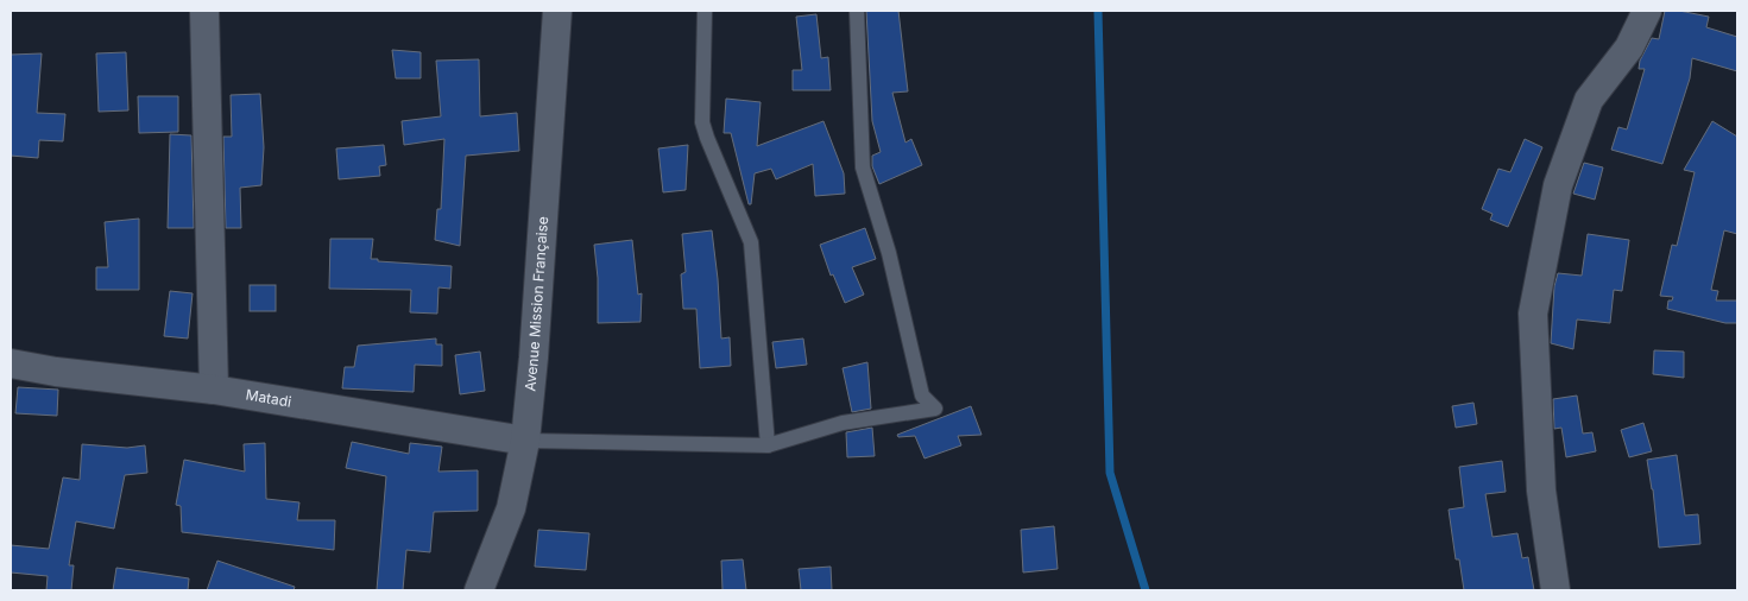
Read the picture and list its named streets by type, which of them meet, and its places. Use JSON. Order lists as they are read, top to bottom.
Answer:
{
  "streets": {
    "street": ["Avenue Mission Française", "Matadi"]
  },
  "crossings": [
    ["Avenue Mission Française", "Matadi"]
  ]
}
